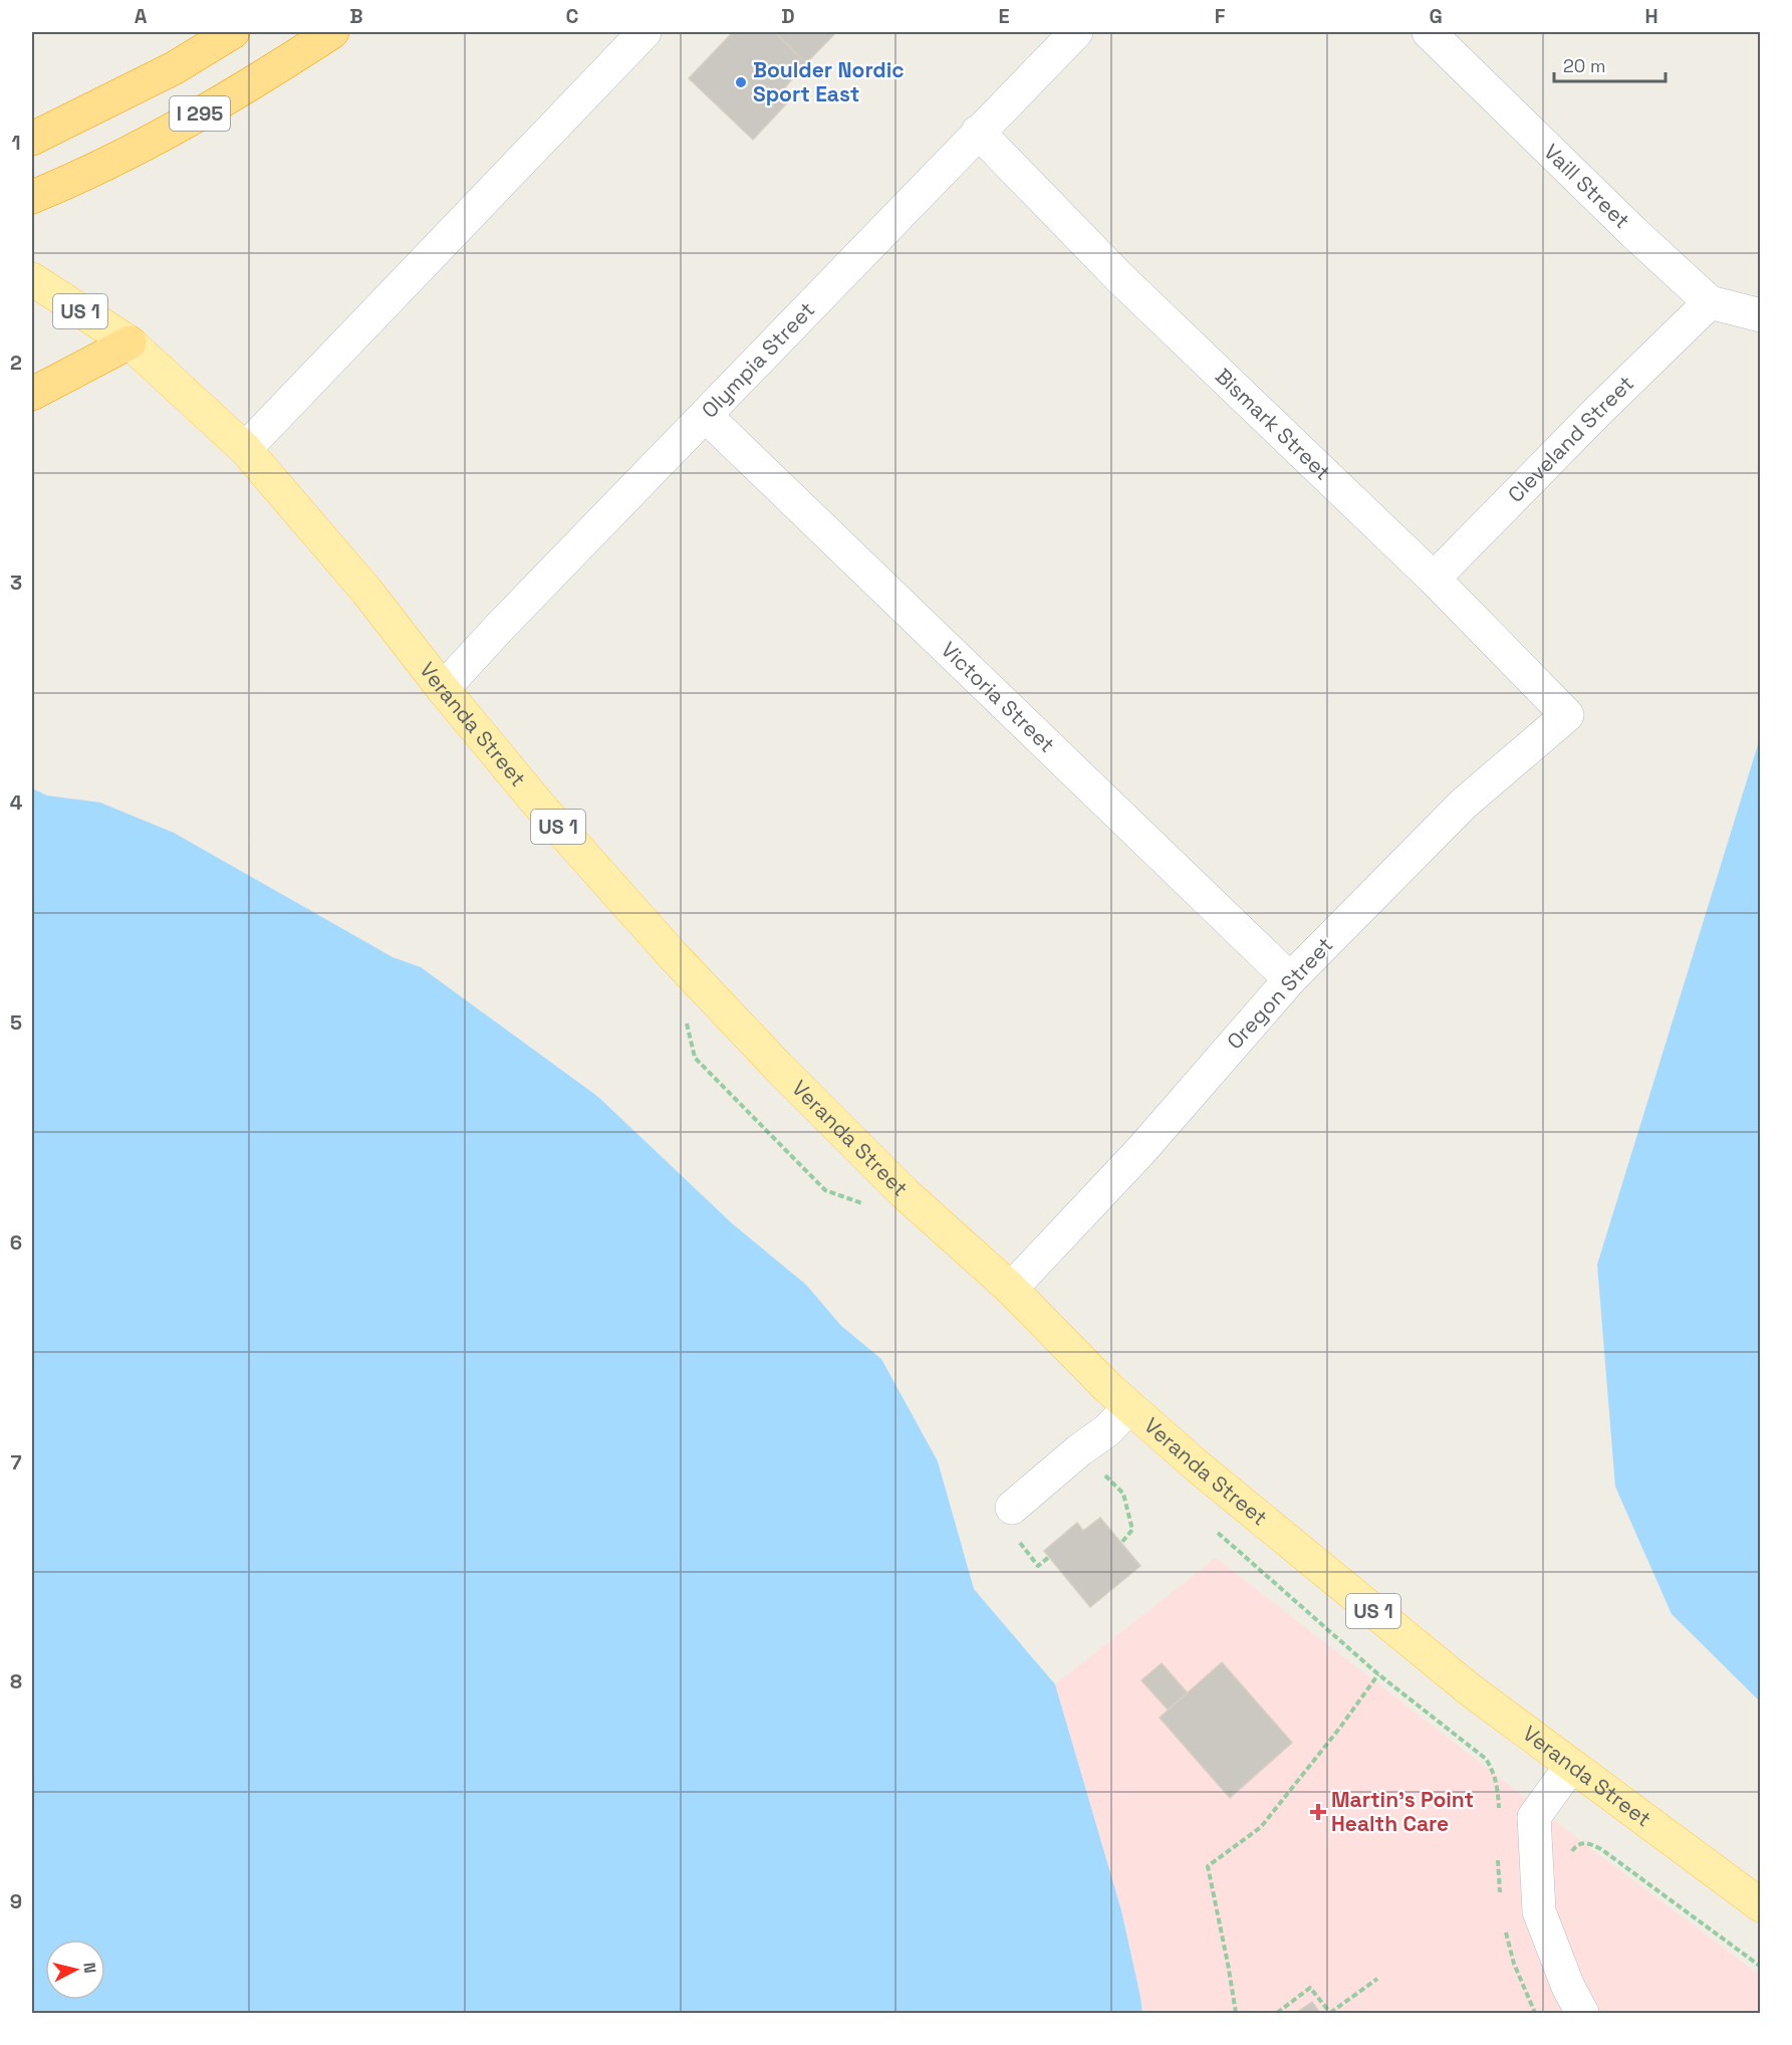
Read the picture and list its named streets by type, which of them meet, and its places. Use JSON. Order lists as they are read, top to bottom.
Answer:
{
  "streets": {
    "highway": ["I 295", "US 1"],
    "main road": ["Veranda Street"],
    "street": [
      "Vaill Street",
      "Olympia Street",
      "Bismark Street",
      "Cleveland Street",
      "Victoria Street",
      "Oregon Street"
    ]
  },
  "crossings": [
    ["Vaill Street", "Cleveland Street"],
    ["US 1", "Veranda Street"],
    ["Olympia Street", "Bismark Street"],
    ["Olympia Street", "Victoria Street"],
    ["Olympia Street", "Veranda Street"],
    ["Bismark Street", "Cleveland Street"],
    ["Bismark Street", "Oregon Street"],
    ["Victoria Street", "Oregon Street"],
    ["Veranda Street", "Oregon Street"]
  ],
  "places": {
    "other": ["Boulder Nordic Sport East"],
    "health": ["Martin's Point Health Care"]
  },
  "scale_bar": "20 m",
  "north": "right",
  "grid": {
    "columns": [
      "A",
      "B",
      "C",
      "D",
      "E",
      "F",
      "G",
      "H"
    ],
    "rows": [
      "1",
      "2",
      "3",
      "4",
      "5",
      "6",
      "7",
      "8",
      "9"
    ]
  }
}
